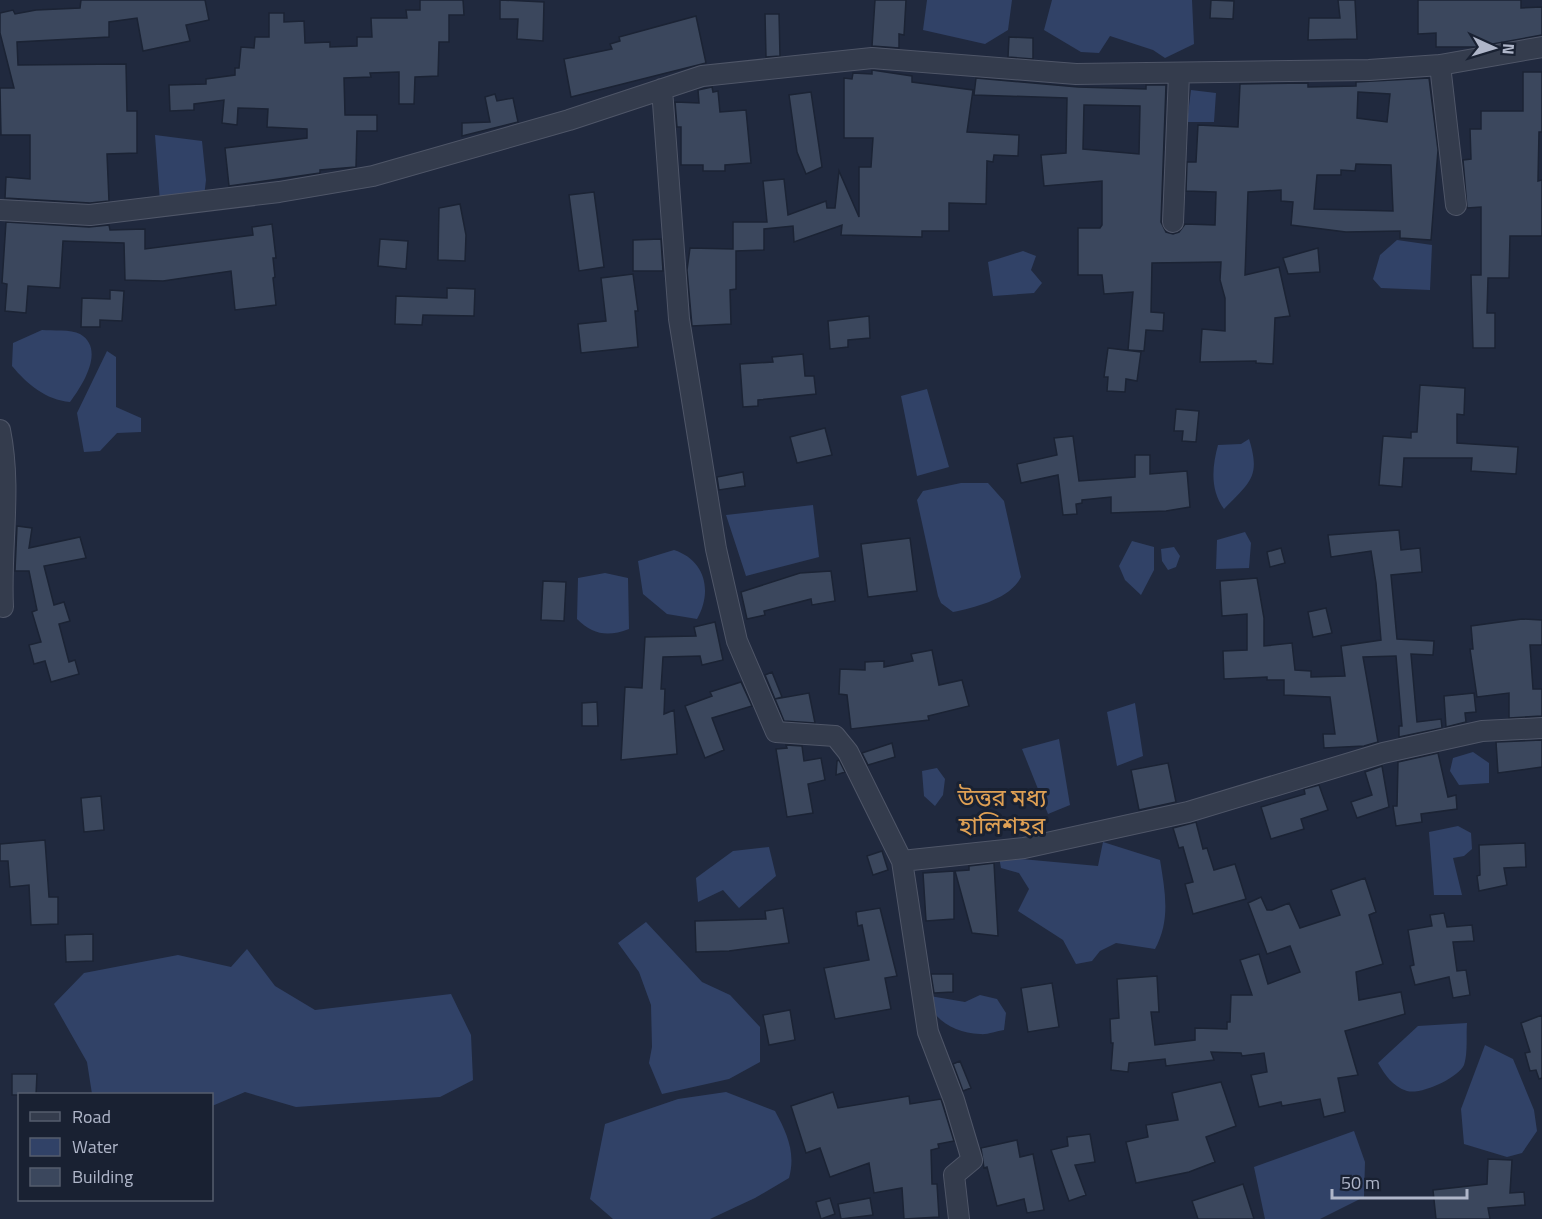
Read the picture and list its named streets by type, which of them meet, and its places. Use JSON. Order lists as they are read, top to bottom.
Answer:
{
  "districts": ["উত্তর মধ্য হালিশহর"],
  "legend": ["Road", "Water", "Building"],
  "scale_bar": "50 m",
  "north": "right"
}
